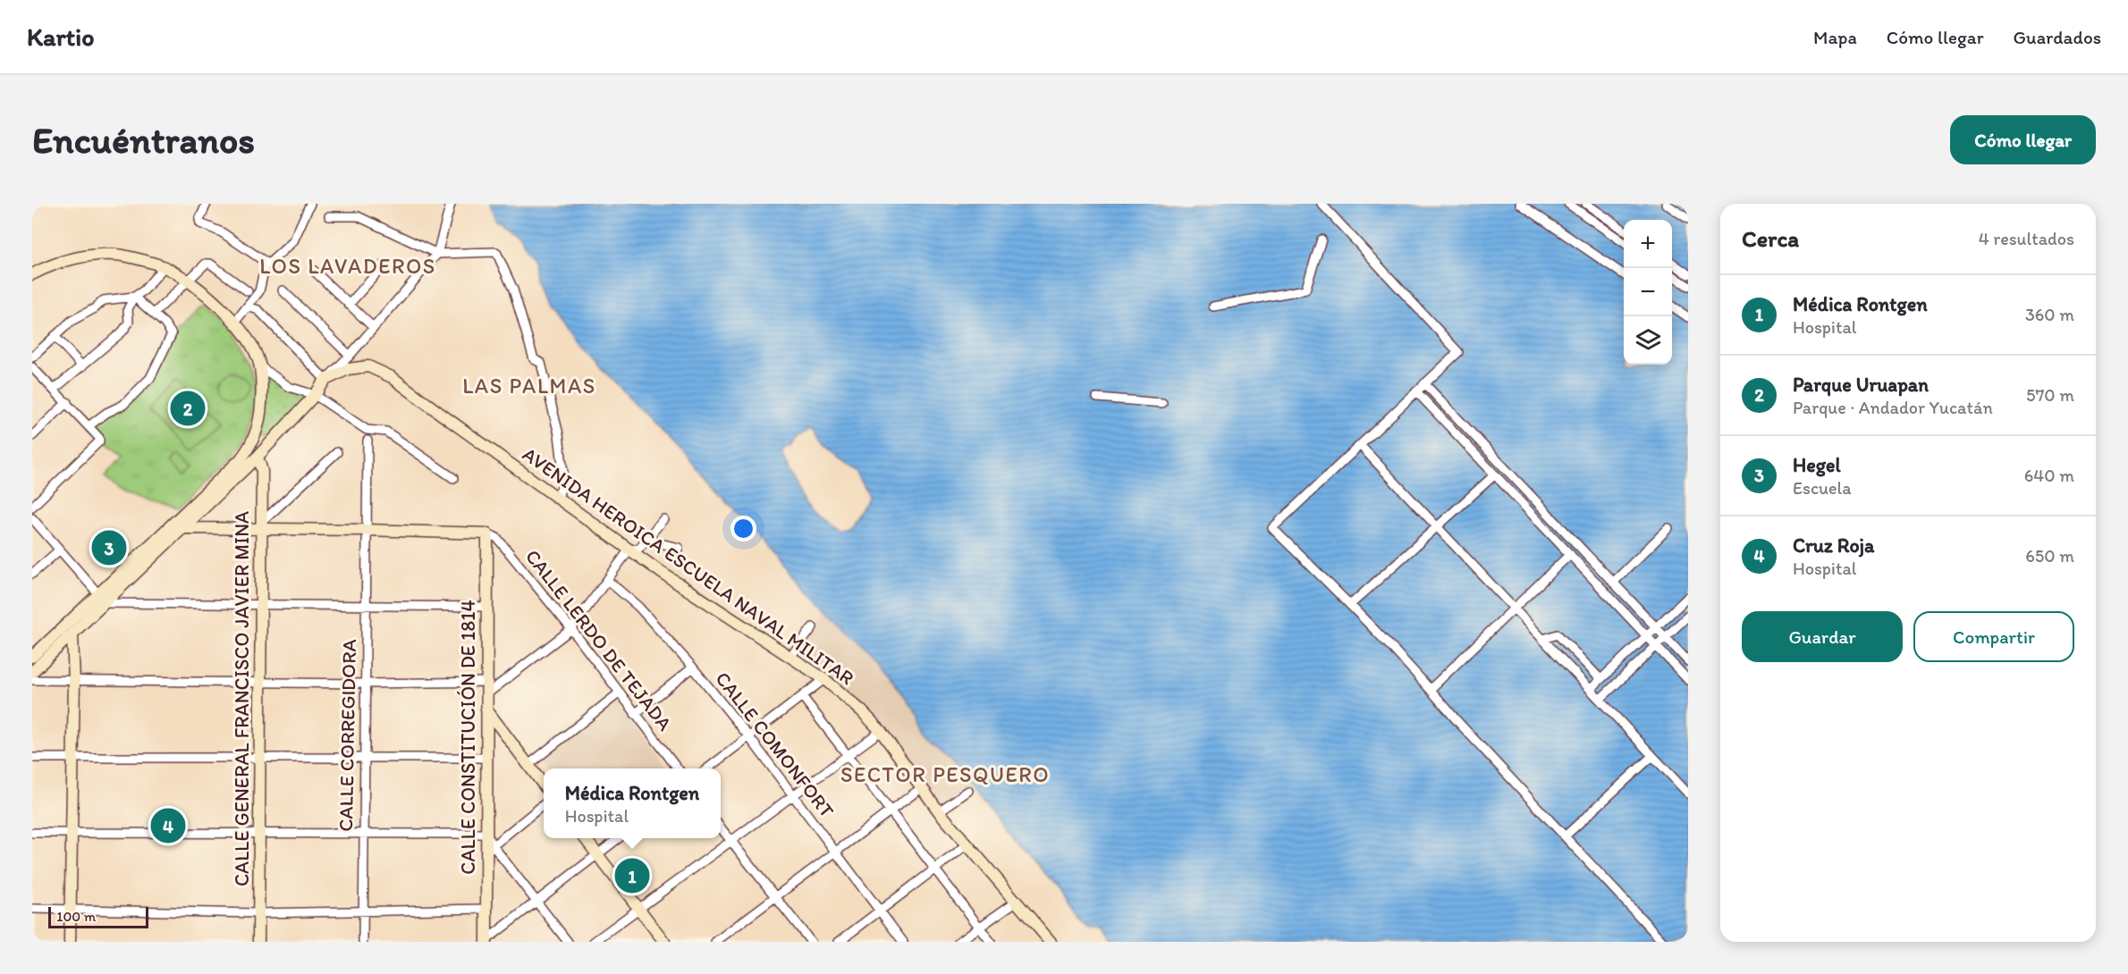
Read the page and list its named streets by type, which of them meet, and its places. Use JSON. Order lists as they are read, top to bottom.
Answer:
{
  "streets": {
    "street": [
      "AVENIDA HEROICA ESCUELA NAVAL MILITAR",
      "CALLE LERDO DE TEJADA",
      "CALLE GENERAL FRANCISCO JAVIER MINA",
      "CALLE CORREGIDORA",
      "CALLE CONSTITUCIÓN DE 1814",
      "CALLE COMONFORT"
    ]
  },
  "crossings": [
    ["CALLE LERDO DE TEJADA", "CALLE CONSTITUCIÓN DE 1814"]
  ],
  "districts": ["LOS LAVADEROS", "LAS PALMAS", "SECTOR PESQUERO"],
  "scale_bar": "100 m",
  "page": {
    "header": "Kartio",
    "nav": ["Mapa", "Cómo llegar", "Guardados"],
    "buttons": [
      "Cómo llegar",
      ["Guardar", "Compartir"]
    ],
    "title": "Encuéntranos",
    "heading": ["Cerca", "4 resultados"],
    "map_buttons": ["+", "−"],
    "list": [
      {
        "mark": "1",
        "name": "Médica Rontgen",
        "note": "Hospital",
        "value": "360 m"
      },
      {
        "mark": "2",
        "name": "Parque Uruapan",
        "note": "Parque · Andador Yucatán",
        "value": "570 m"
      },
      {
        "mark": "3",
        "name": "Hegel",
        "note": "Escuela",
        "value": "640 m"
      },
      {
        "mark": "4",
        "name": "Cruz Roja",
        "note": "Hospital",
        "value": "650 m"
      }
    ],
    "pins": [
      "2",
      "3",
      "4",
      "1"
    ],
    "popup": ["Médica Rontgen", "Hospital"],
    "scale": "100 m"
  }
}
